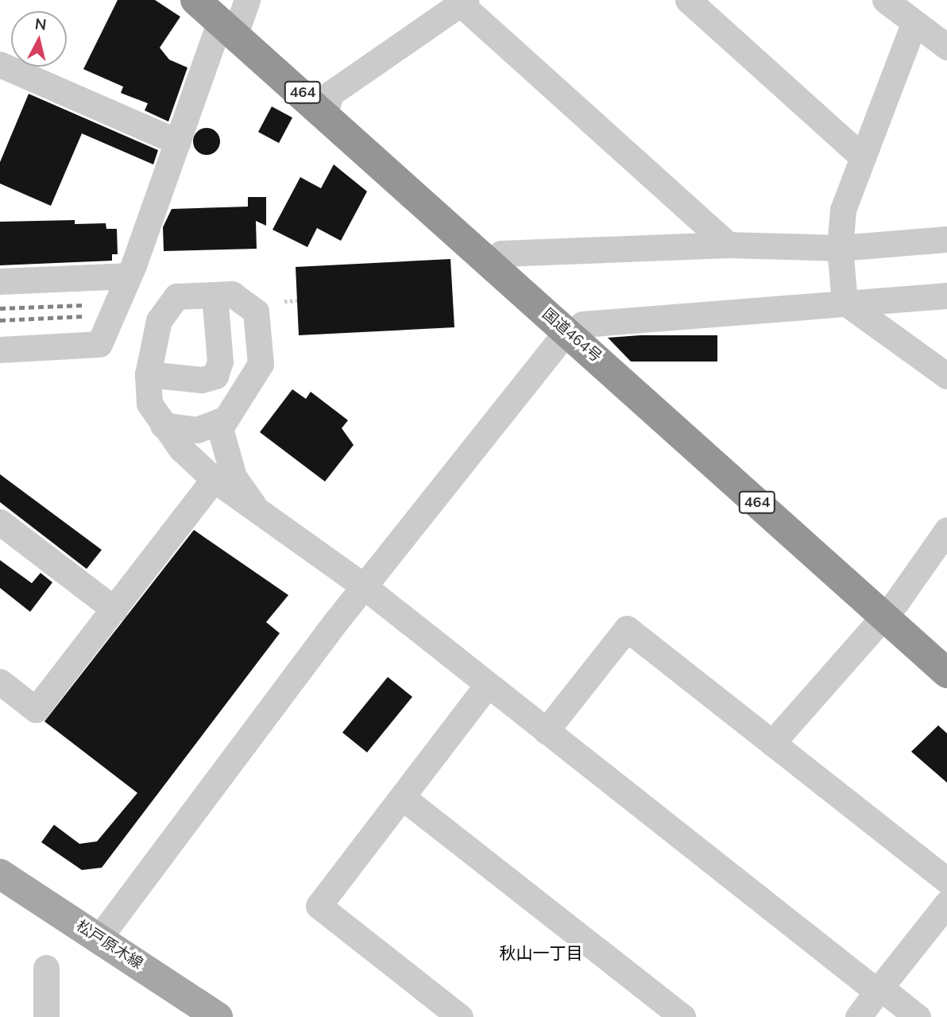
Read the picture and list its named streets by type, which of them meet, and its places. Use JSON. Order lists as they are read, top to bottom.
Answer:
{
  "streets": {
    "highway": ["464", "国道464号"],
    "main road": ["松戸原木線"]
  },
  "districts": ["秋山一丁目"],
  "north": "top"
}
